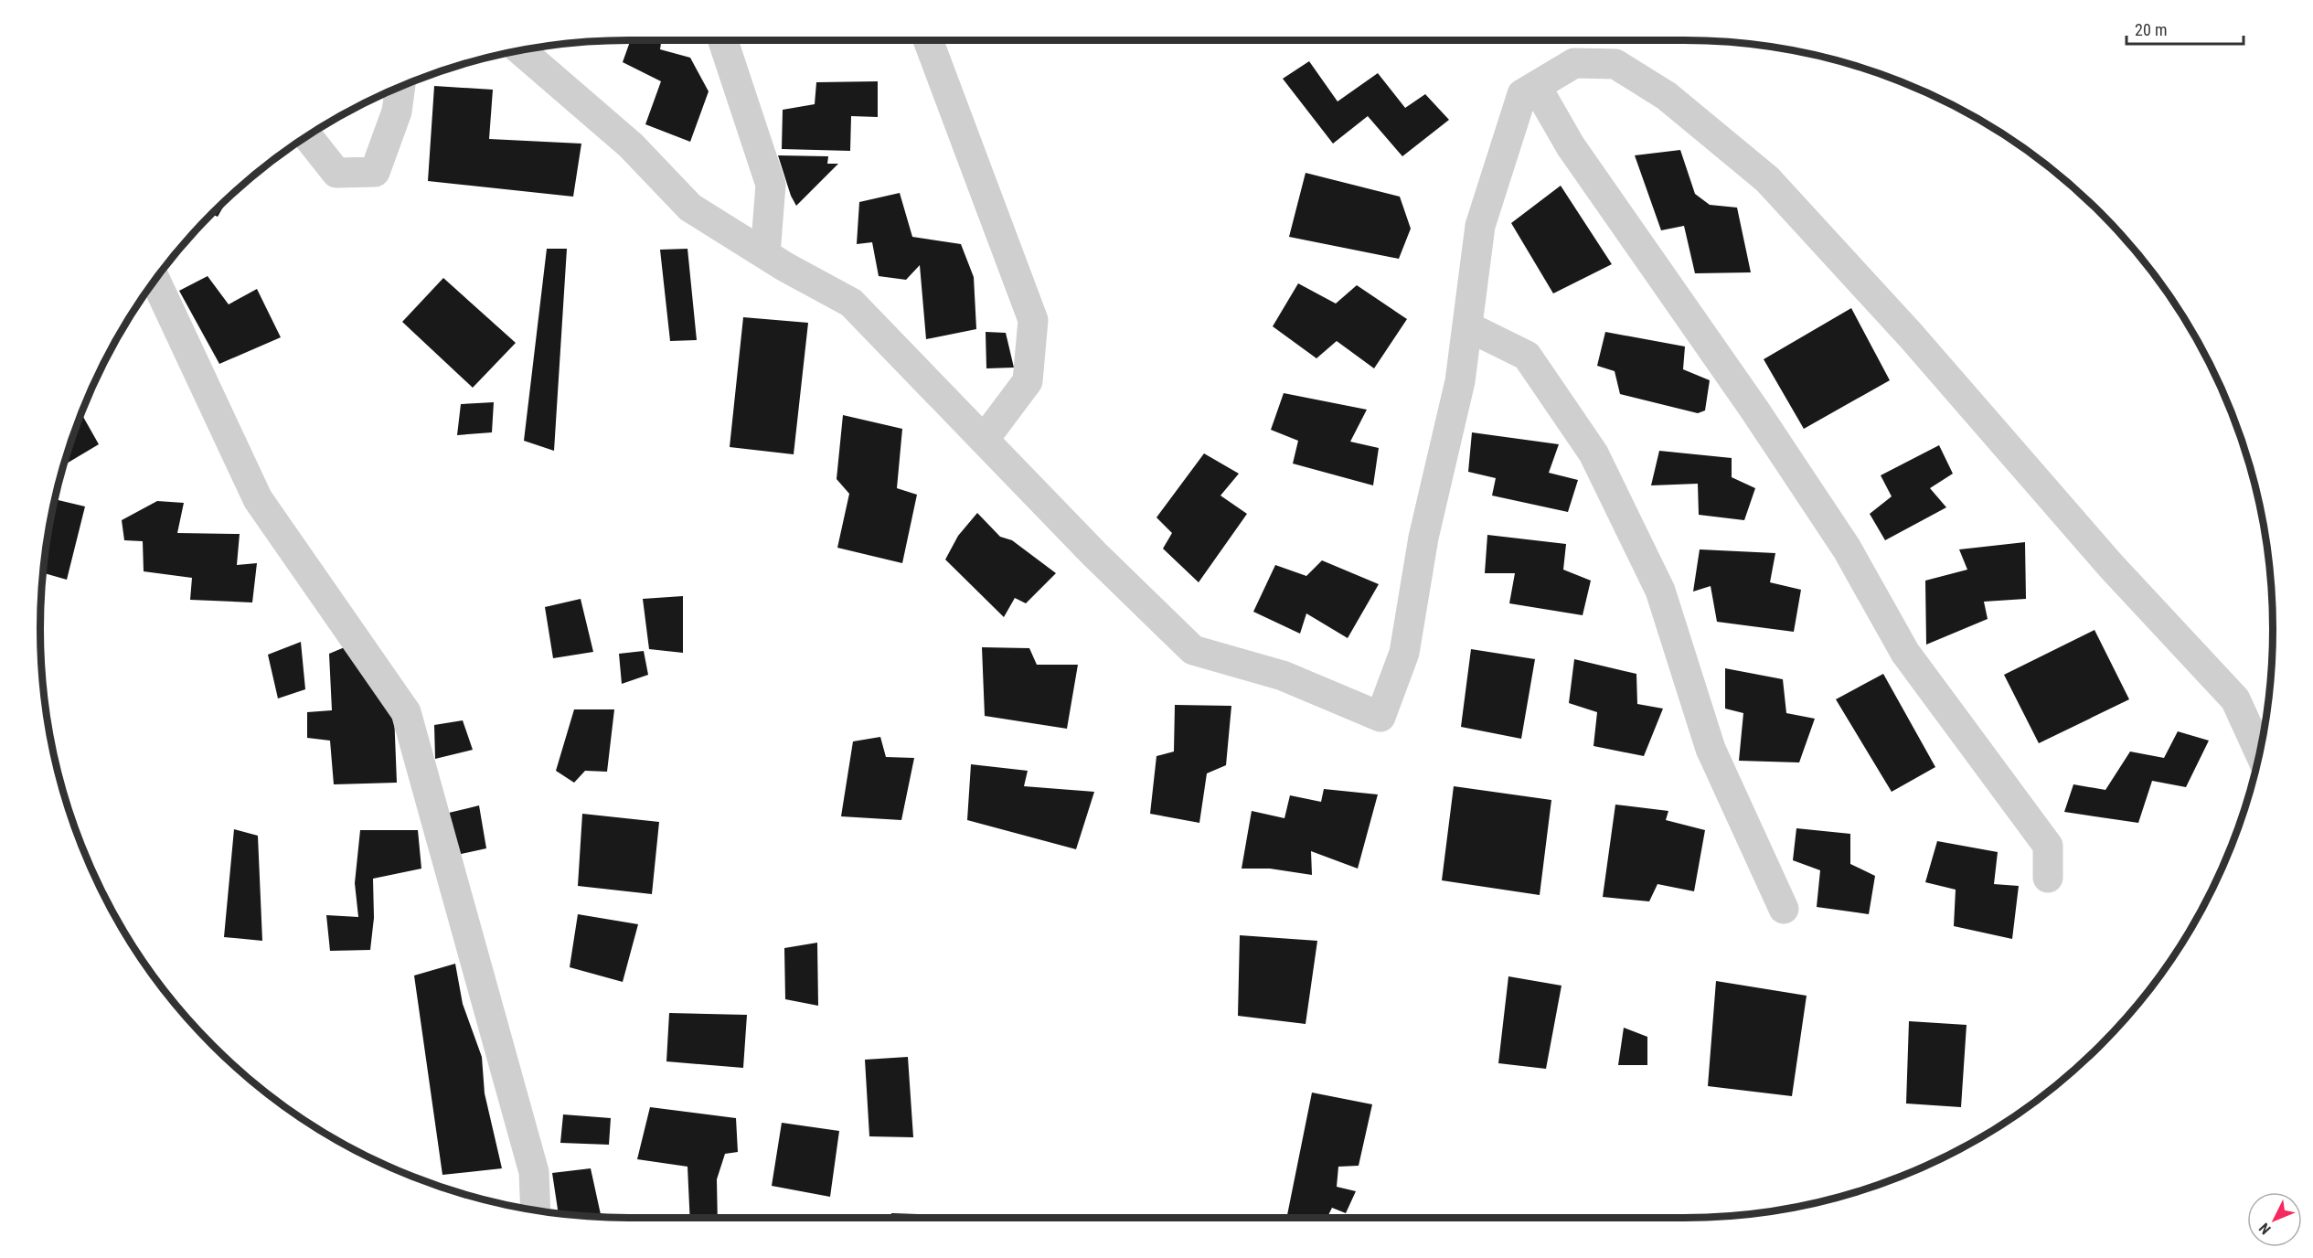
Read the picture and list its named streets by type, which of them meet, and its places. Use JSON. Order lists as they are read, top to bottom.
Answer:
{
  "scale_bar": "20 m",
  "north": "bottom left"
}
